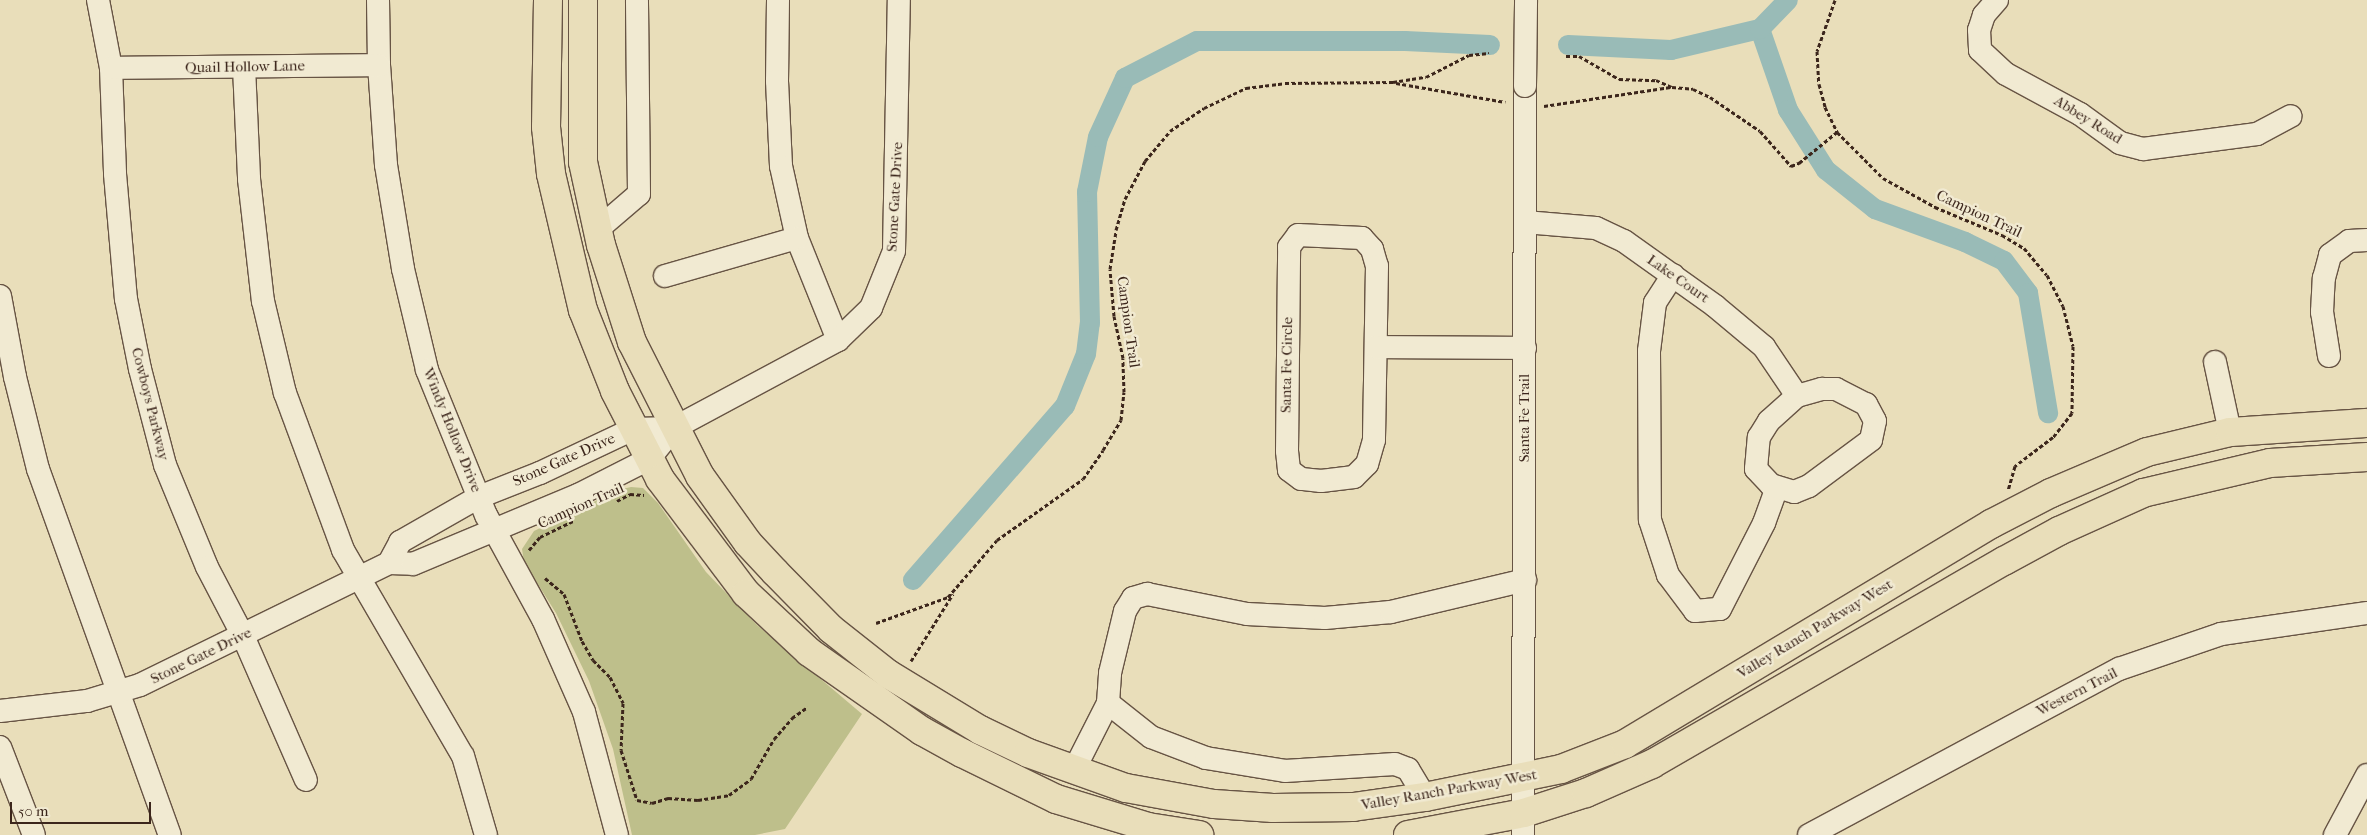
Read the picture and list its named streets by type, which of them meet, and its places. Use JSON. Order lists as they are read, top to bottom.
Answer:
{
  "streets": {
    "main road": ["Valley Ranch Parkway West"],
    "street": [
      "Quail Hollow Lane",
      "Abbey Road",
      "Stone Gate Drive",
      "Lake Court",
      "Santa Fe Circle",
      "Cowboys Parkway",
      "Santa Fe Trail",
      "Windy Hollow Drive",
      "Western Trail"
    ],
    "path": ["Campion Trail"]
  },
  "crossings": [
    ["Quail Hollow Lane", "Cowboys Parkway"],
    ["Quail Hollow Lane", "Windy Hollow Drive"],
    ["Stone Gate Drive", "Campion Trail"],
    ["Stone Gate Drive", "Cowboys Parkway"],
    ["Stone Gate Drive", "Windy Hollow Drive"],
    ["Stone Gate Drive", "Valley Ranch Parkway West"],
    ["Lake Court", "Santa Fe Trail"],
    ["Santa Fe Trail", "Valley Ranch Parkway West"]
  ],
  "scale_bar": "50 m"
}
